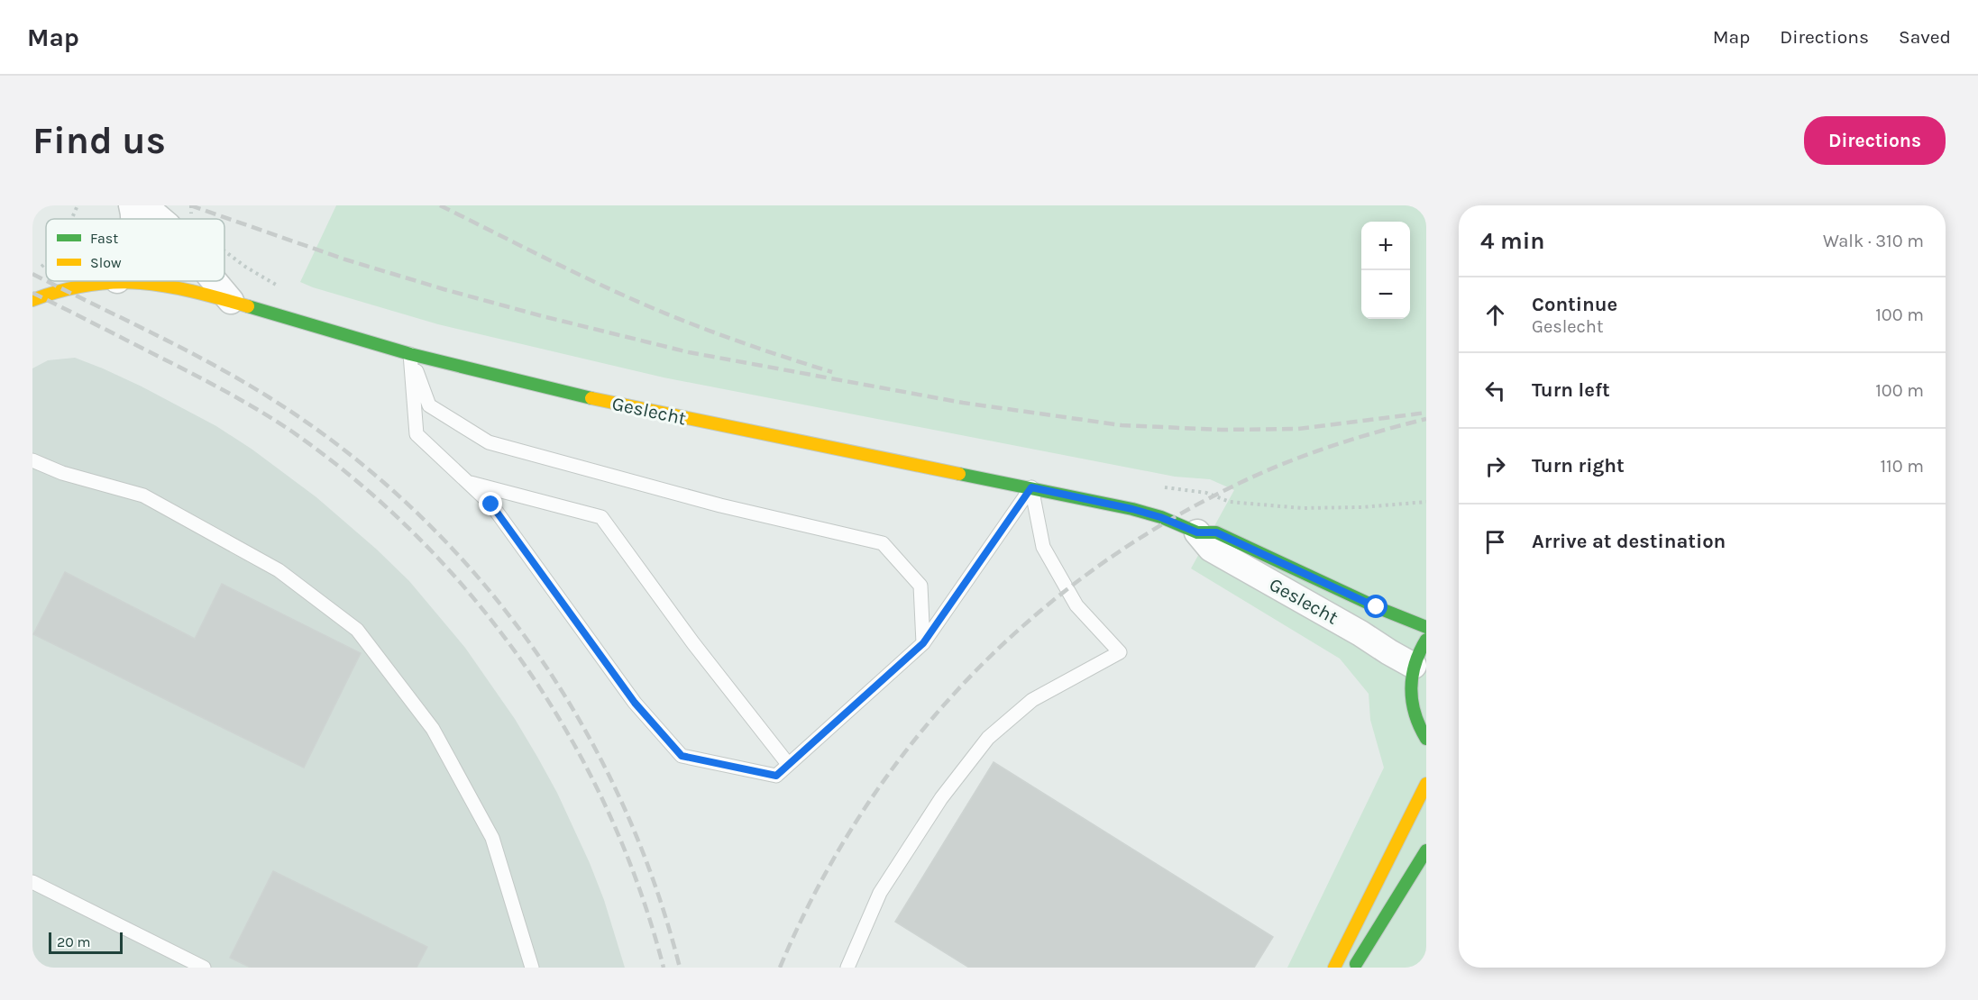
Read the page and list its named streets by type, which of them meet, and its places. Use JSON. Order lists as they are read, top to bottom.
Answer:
{
  "streets": {
    "street": ["Geslecht"]
  },
  "legend": ["Fast", "Slow"],
  "scale_bar": "20 m",
  "page": {
    "header": "Map",
    "nav": ["Map", "Directions", "Saved"],
    "buttons": "Directions",
    "title": "Find us",
    "heading": ["4 min", "Walk · 310 m"],
    "map_buttons": ["+", "−"],
    "list": [
      ["Continue", "Geslecht", "100 m"],
      ["Turn left", "100 m"],
      ["Turn right", "110 m"],
      "Arrive at destination"
    ],
    "scale": "20 m"
  }
}
